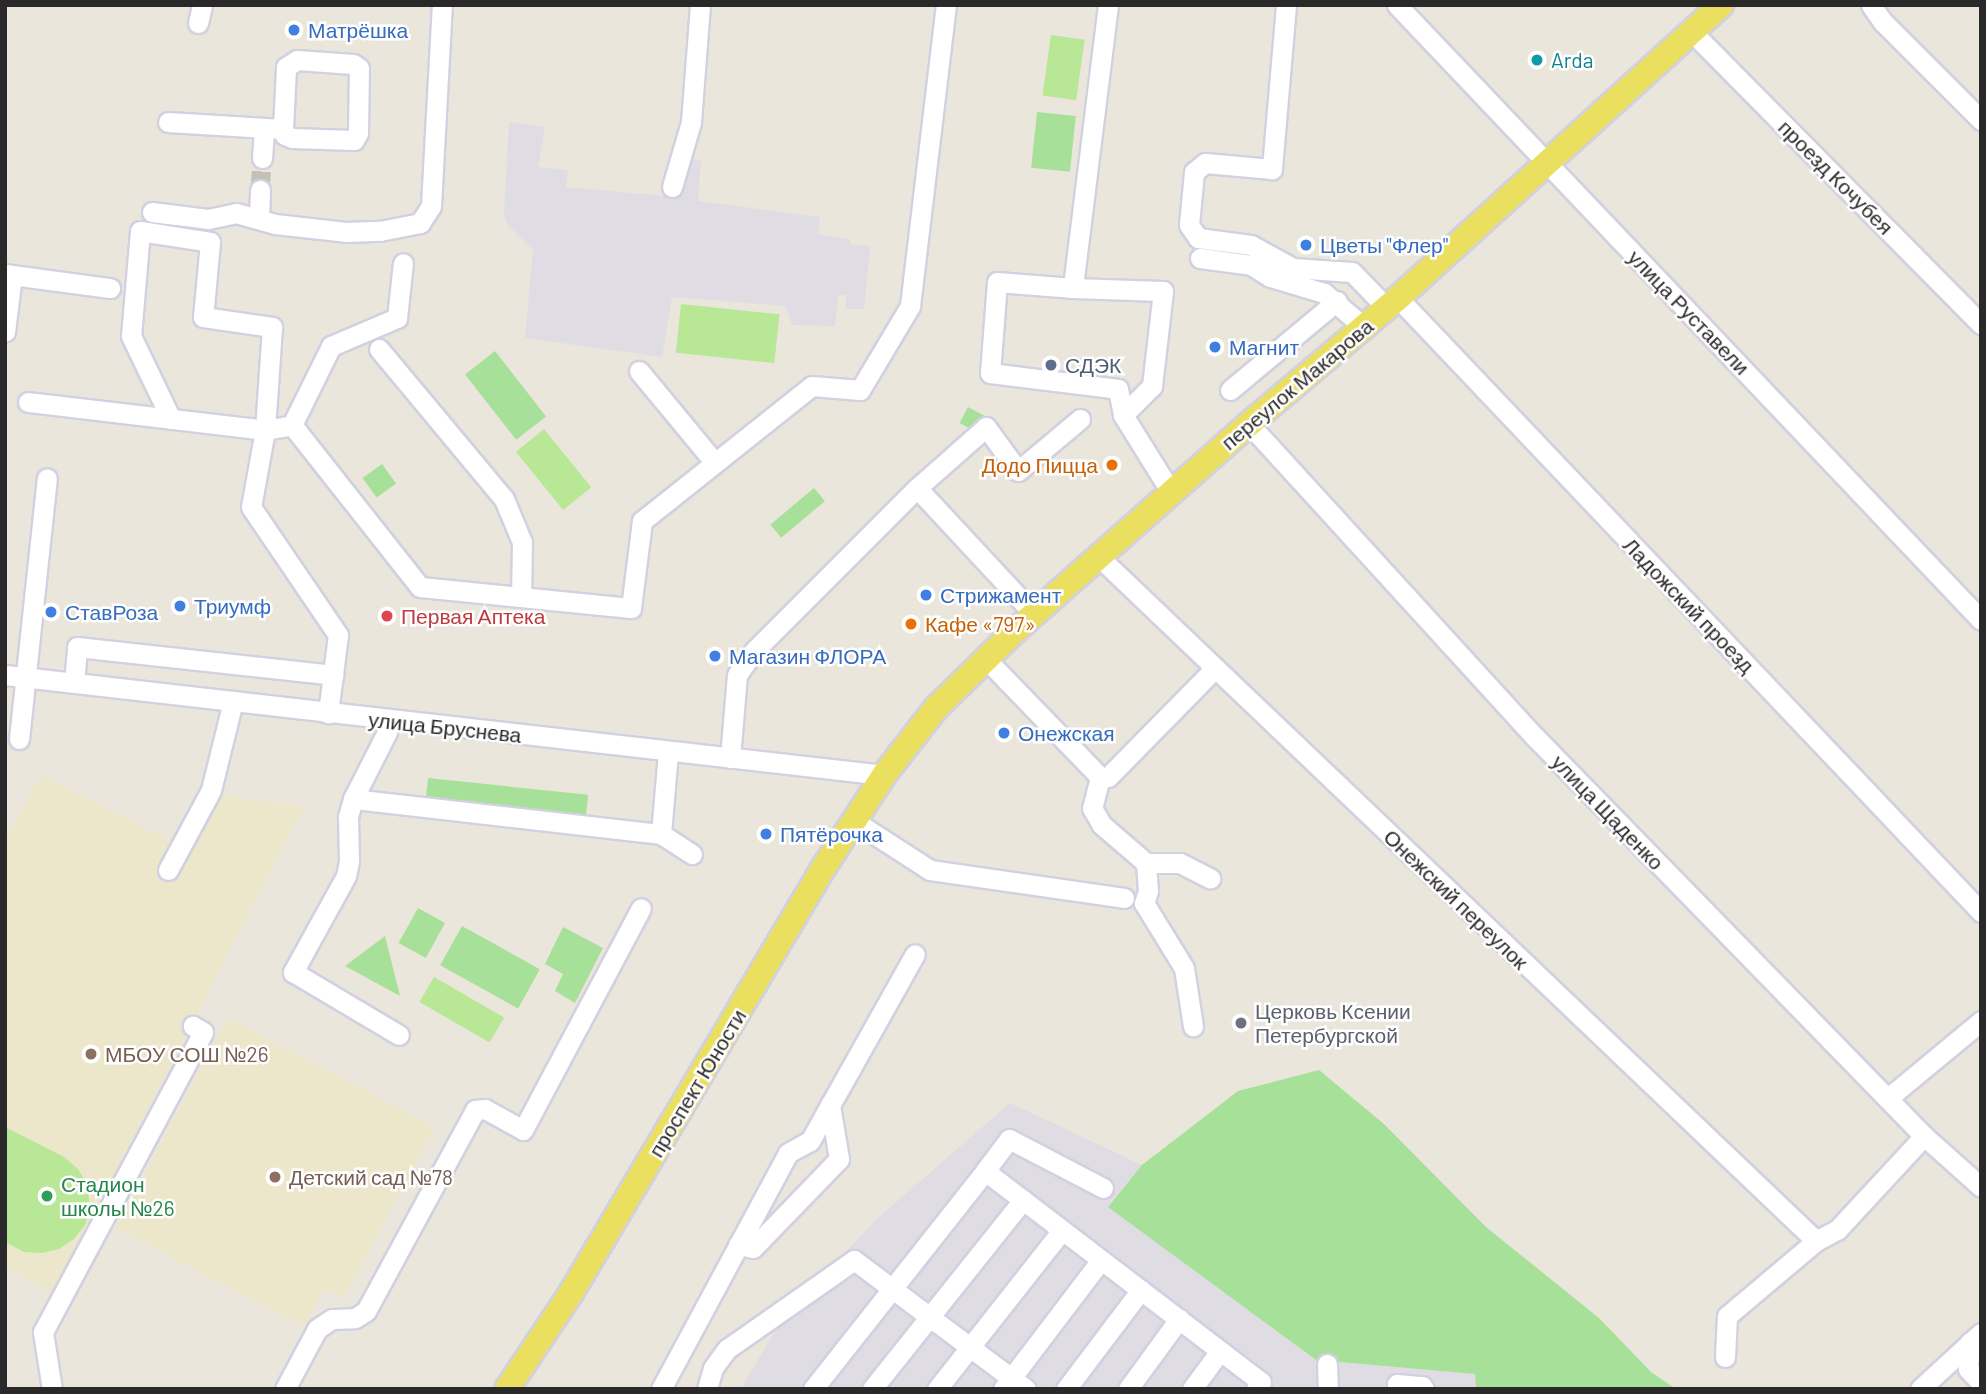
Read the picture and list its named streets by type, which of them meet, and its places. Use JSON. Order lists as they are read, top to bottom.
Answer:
{
  "streets": {
    "main road": ["переулок Макарова", "проспект Юности"],
    "street": [
      "проезд Кочубея",
      "улица Руставели",
      "Ладожский проезд",
      "улица Бруснева",
      "улица Щаденко",
      "Онежский переулок"
    ]
  },
  "crossings": [
    ["проезд Кочубея", "переулок Макарова"],
    ["улица Руставели", "переулок Макарова"],
    ["переулок Макарова", "Ладожский проезд"],
    ["переулок Макарова", "улица Бруснева"],
    ["переулок Макарова", "улица Щаденко"],
    ["переулок Макарова", "Онежский переулок"],
    ["переулок Макарова", "проспект Юности"],
    ["улица Бруснева", "проспект Юности"]
  ],
  "places": [
    "Матрёшка",
    "Arda",
    "Цветы \"Флер\"",
    "Магнит",
    "СДЭК",
    "Додо Пицца",
    "Стрижамент",
    "Триумф",
    "СтавРоза",
    "Первая Аптека",
    "Кафе «797»",
    "Магазин ФЛОРА",
    "Онежская",
    "Пятёрочка",
    "Церковь Ксении Петербургской",
    "МБОУ СОШ №26",
    "Детский сад №78",
    "Стадион школы №26"
  ]
}
